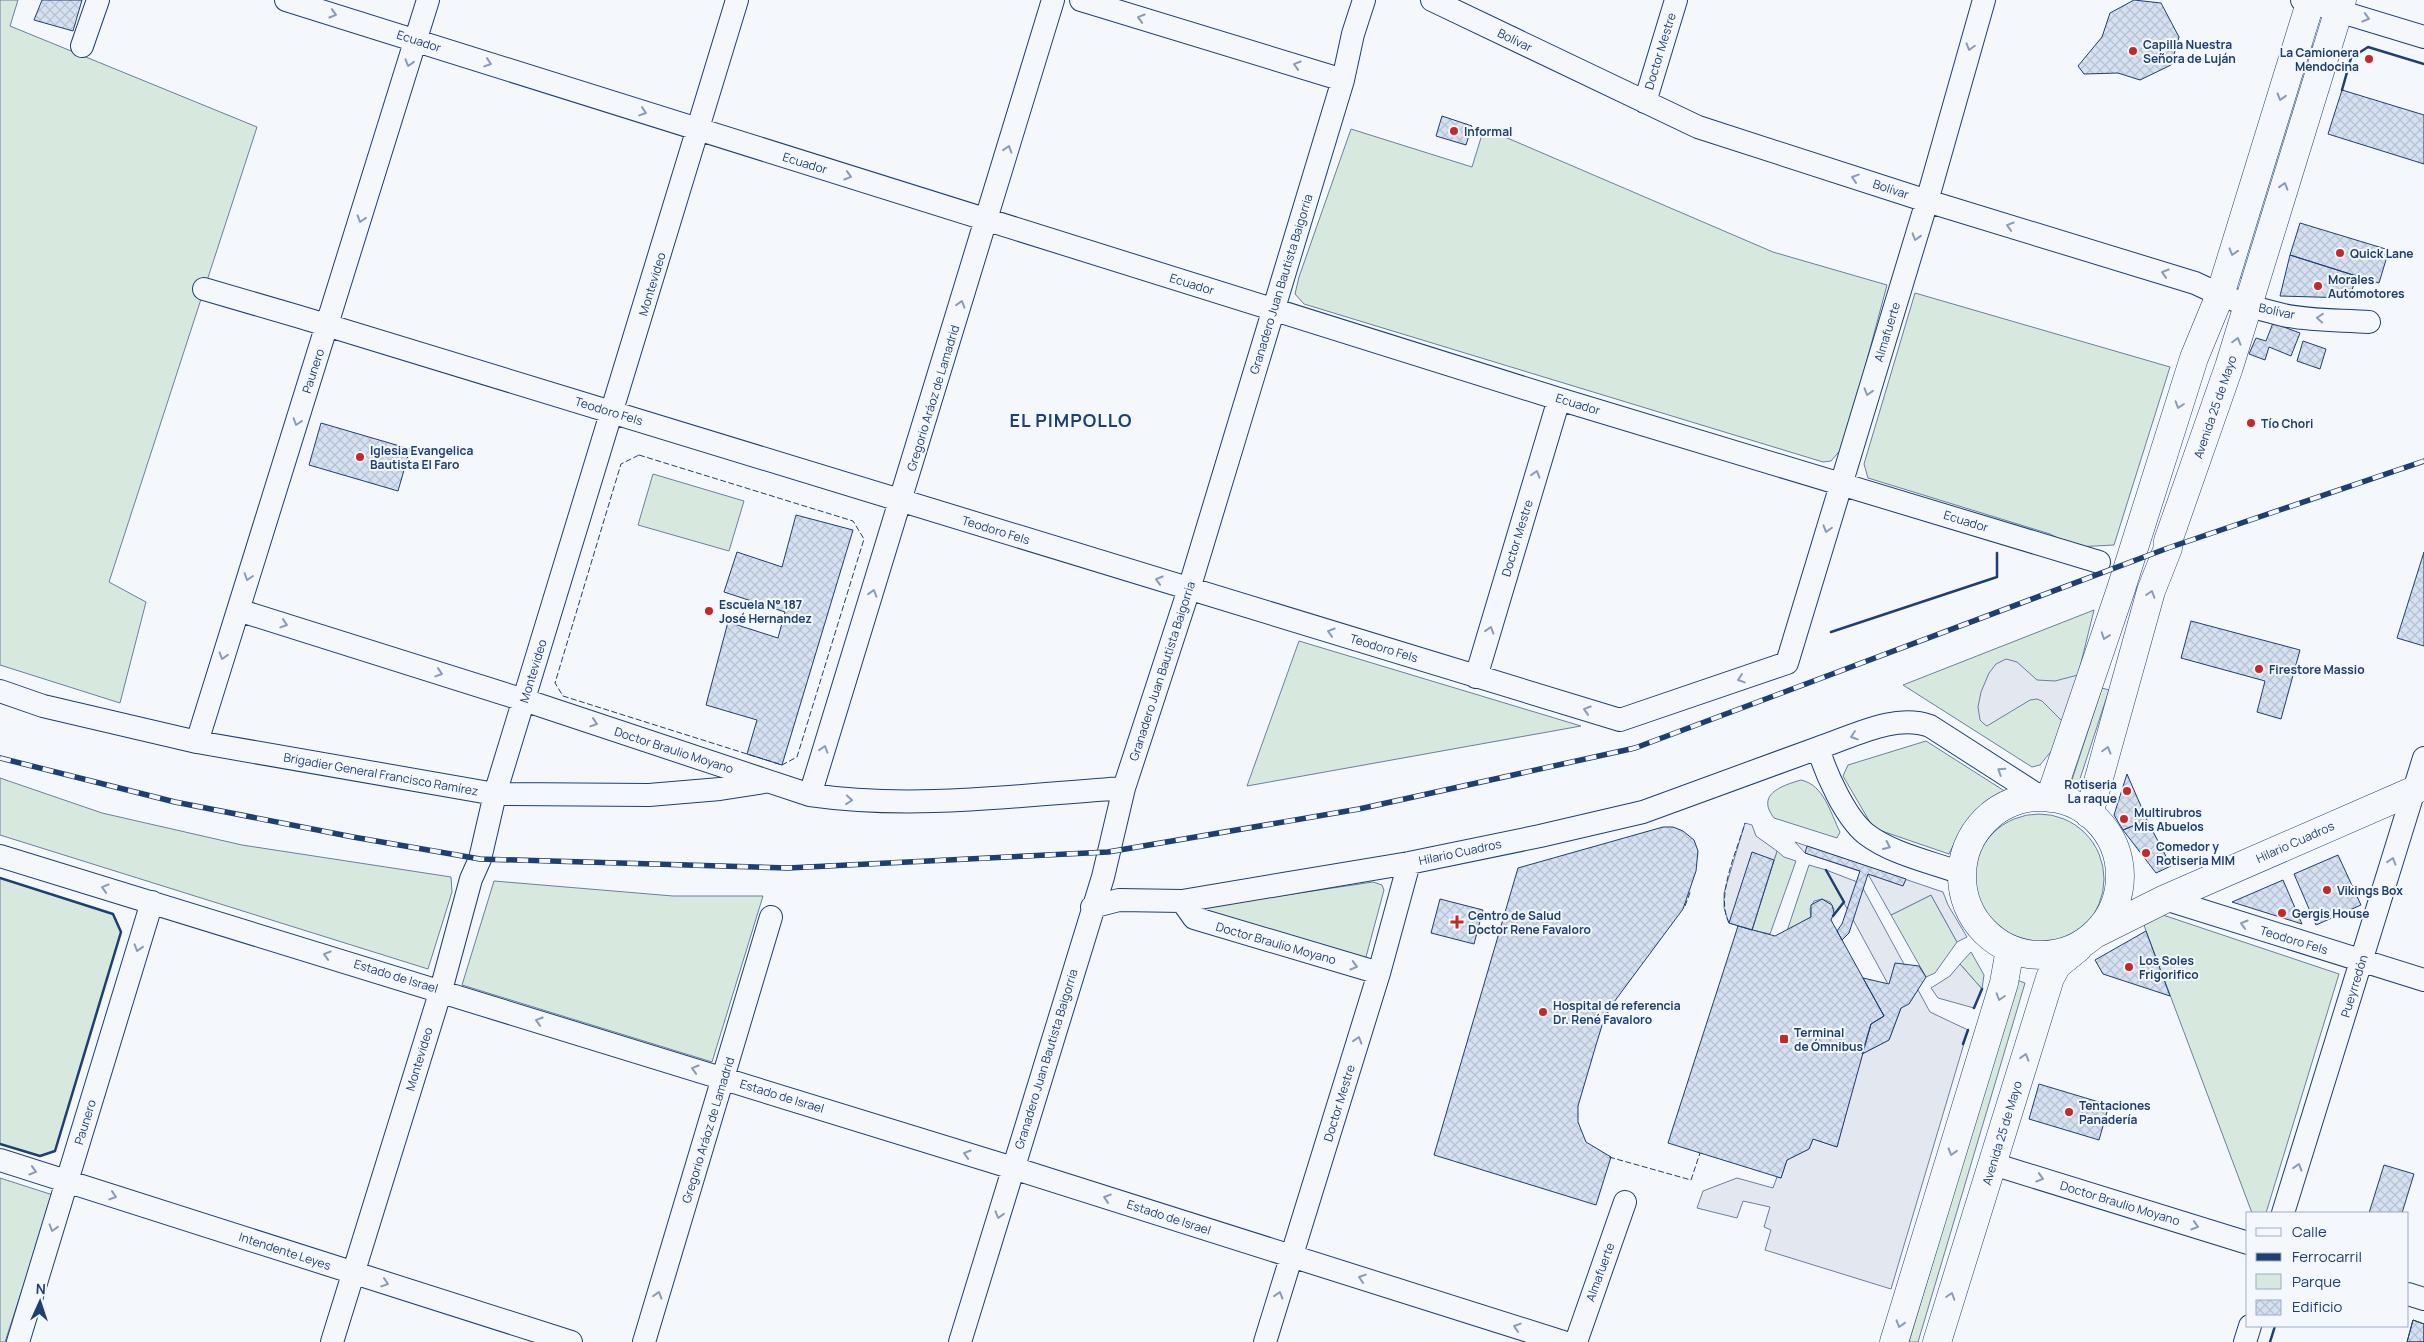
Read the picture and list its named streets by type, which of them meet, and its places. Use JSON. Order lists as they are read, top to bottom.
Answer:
{
  "streets": {
    "main road": ["Avenida 25 de Mayo", "Hilario Cuadros"],
    "street": [
      "Bolívar",
      "Ecuador",
      "Doctor Mestre",
      "Montevideo",
      "Granadero Juan Bautista Baigorria",
      "Almafuerte",
      "Paunero",
      "Gregorio Aráoz de Lamadrid",
      "Teodoro Fels",
      "Doctor Braulio Moyano",
      "Brigadier General Francisco Ramírez",
      "Estado de Israel",
      "Pueyrredón",
      "Intendente Leyes"
    ]
  },
  "crossings": [
    ["Bolívar", "Doctor Mestre"],
    ["Bolívar", "Almafuerte"],
    ["Bolívar", "Avenida 25 de Mayo"],
    ["Ecuador", "Doctor Mestre"],
    ["Ecuador", "Montevideo"],
    ["Ecuador", "Granadero Juan Bautista Baigorria"],
    ["Ecuador", "Almafuerte"],
    ["Ecuador", "Paunero"],
    ["Ecuador", "Gregorio Aráoz de Lamadrid"],
    ["Doctor Mestre", "Teodoro Fels"],
    ["Doctor Mestre", "Doctor Braulio Moyano"],
    ["Doctor Mestre", "Hilario Cuadros"],
    ["Doctor Mestre", "Estado de Israel"],
    ["Montevideo", "Teodoro Fels"],
    ["Montevideo", "Doctor Braulio Moyano"],
    ["Montevideo", "Brigadier General Francisco Ramírez"],
    ["Montevideo", "Estado de Israel"],
    ["Montevideo", "Intendente Leyes"],
    ["Granadero Juan Bautista Baigorria", "Teodoro Fels"],
    ["Granadero Juan Bautista Baigorria", "Doctor Braulio Moyano"],
    ["Granadero Juan Bautista Baigorria", "Hilario Cuadros"],
    ["Granadero Juan Bautista Baigorria", "Estado de Israel"],
    ["Almafuerte", "Teodoro Fels"],
    ["Paunero", "Teodoro Fels"],
    ["Paunero", "Doctor Braulio Moyano"],
    ["Paunero", "Brigadier General Francisco Ramírez"],
    ["Paunero", "Estado de Israel"],
    ["Paunero", "Intendente Leyes"],
    ["Gregorio Aráoz de Lamadrid", "Teodoro Fels"],
    ["Gregorio Aráoz de Lamadrid", "Doctor Braulio Moyano"],
    ["Gregorio Aráoz de Lamadrid", "Estado de Israel"],
    ["Avenida 25 de Mayo", "Doctor Braulio Moyano"],
    ["Avenida 25 de Mayo", "Hilario Cuadros"],
    ["Teodoro Fels", "Hilario Cuadros"],
    ["Teodoro Fels", "Pueyrredón"],
    ["Doctor Braulio Moyano", "Brigadier General Francisco Ramírez"],
    ["Doctor Braulio Moyano", "Hilario Cuadros"],
    ["Hilario Cuadros", "Pueyrredón"]
  ],
  "one_way": [
    "Bolívar",
    "Ecuador",
    "Doctor Mestre",
    "Almafuerte",
    "Paunero",
    "Gregorio Aráoz de Lamadrid",
    "Teodoro Fels",
    "Doctor Braulio Moyano",
    "Estado de Israel",
    "Pueyrredón",
    "Intendente Leyes"
  ],
  "districts": ["EL PIMPOLLO"],
  "places": {
    "other": [
      "Capilla Nuestra Señora de Luján",
      "La Camionera Mendocina",
      "Informal",
      "Quick Lane",
      "Morales Automotores",
      "Tío Chori",
      "Iglesia Evangelica Bautista El Faro",
      "Escuela N° 187 José Hernandez",
      "Firestore Massio",
      "Rotiseria La raque",
      "Multirubros Mis Abuelos",
      "Comedor y Rotiseria MIM",
      "Vikings Box",
      "Gergis House",
      "Los Soles Frigorifico",
      "Hospital de referencia Dr. René Favaloro",
      "Tentaciones Panadería"
    ],
    "health": ["Centro de Salud Doctor Rene Favaloro"],
    "transit": ["Terminal de Ómnibus"]
  },
  "legend": [
    "Calle",
    "Ferrocarril",
    "Parque",
    "Edificio"
  ],
  "north": "top"
}
